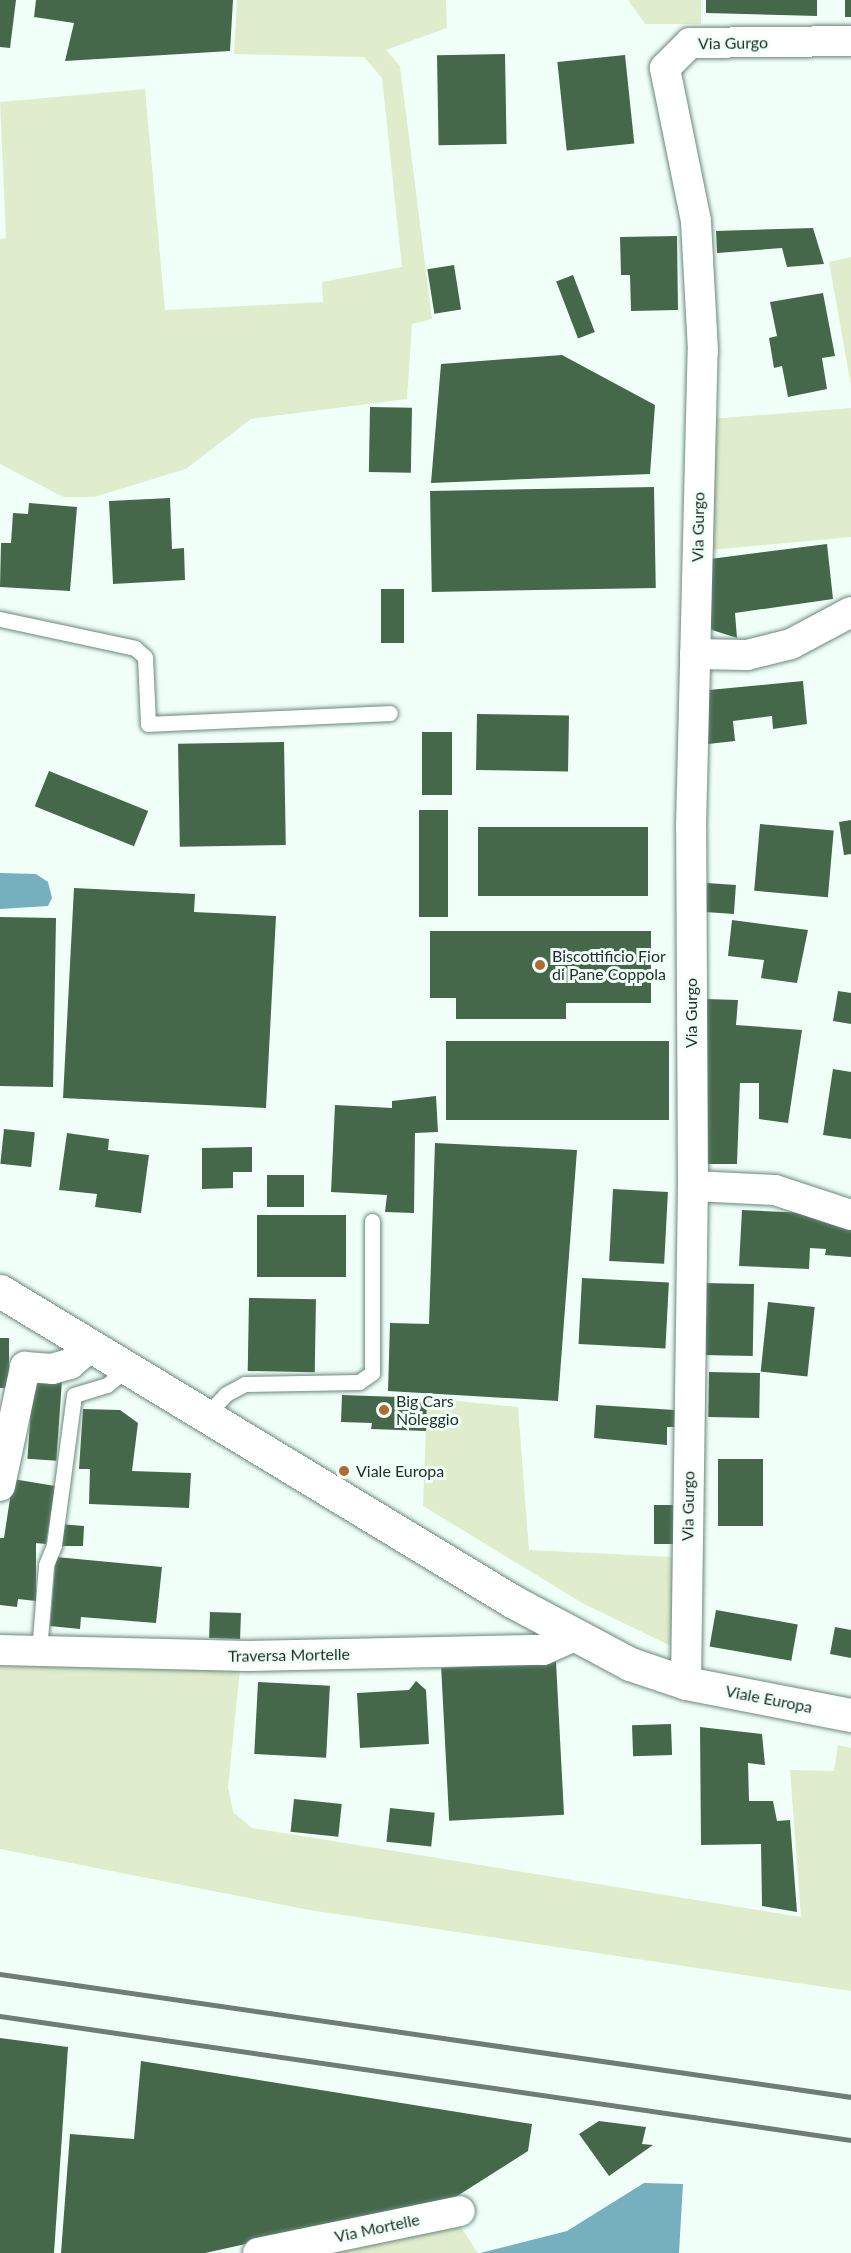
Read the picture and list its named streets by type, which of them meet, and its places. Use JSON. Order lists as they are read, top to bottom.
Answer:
{
  "streets": {
    "street": [
      "Via Gurgo",
      "Traversa Mortelle",
      "Viale Europa",
      "Via Mortelle"
    ]
  },
  "crossings": [
    ["Via Gurgo", "Viale Europa"],
    ["Traversa Mortelle", "Viale Europa"]
  ],
  "places": ["Biscottificio Fior di Pane Coppola", "Big Cars Noleggio", "Viale Europa"]
}
